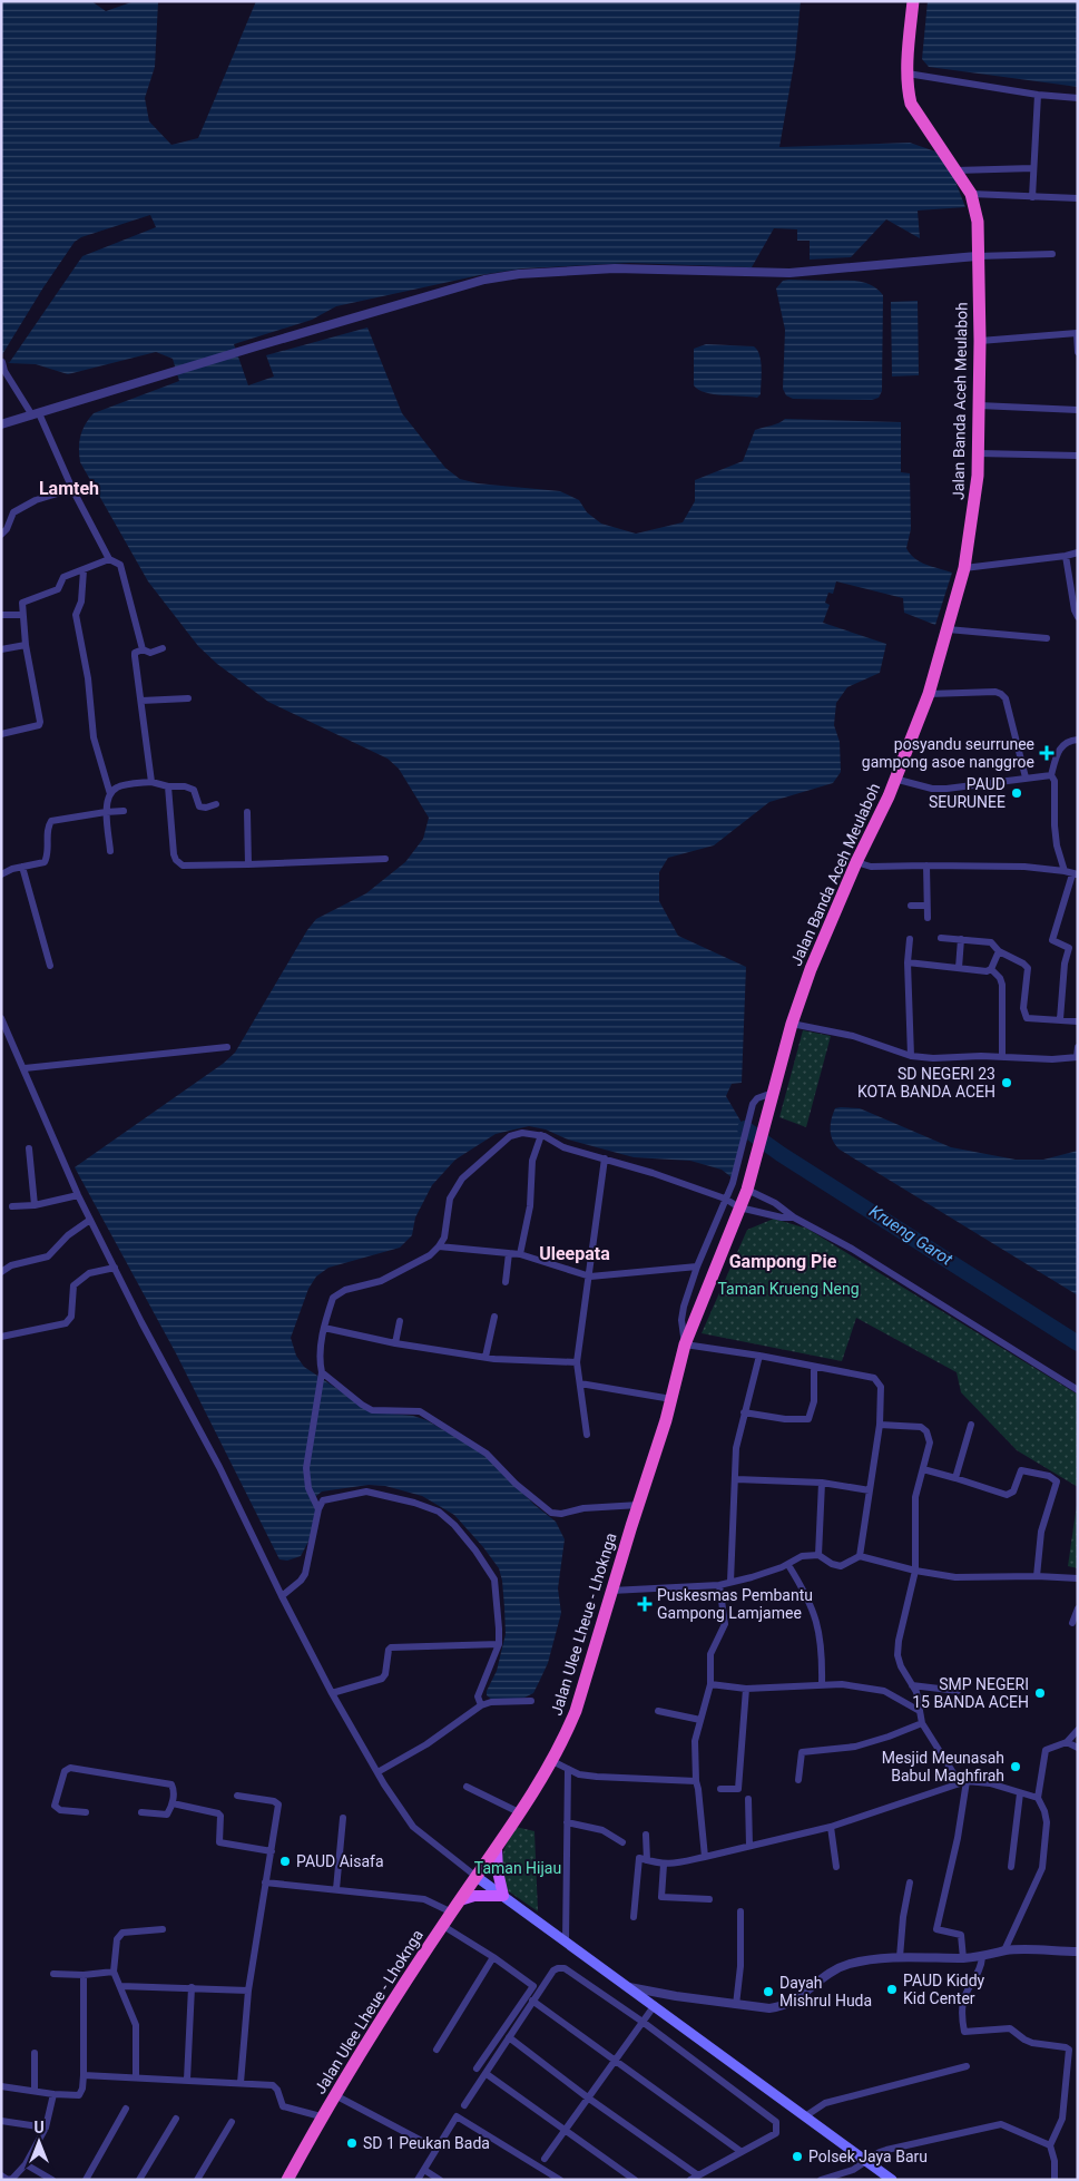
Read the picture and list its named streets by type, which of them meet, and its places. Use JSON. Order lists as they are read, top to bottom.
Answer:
{
  "streets": {
    "highway": ["Jalan Banda Aceh Meulaboh", "Jalan Ulee Lheue - Lhoknga"]
  },
  "crossings": [
    ["Jalan Banda Aceh Meulaboh", "Jalan Ulee Lheue - Lhoknga"]
  ],
  "districts": ["Lamteh", "Uleepata", "Gampong Pie"],
  "water": ["Krueng Garot"],
  "parks": ["Taman Krueng Neng", "Taman Hijau"],
  "places": {
    "health": ["posyandu seurrunee gampong asoe nanggroe", "Puskesmas Pembantu Gampong Lamjamee"],
    "other": [
      "PAUD SEURUNEE",
      "SD NEGERI 23 KOTA BANDA ACEH",
      "SMP NEGERI 15 BANDA ACEH",
      "Mesjid Meunasah Babul Maghfirah",
      "PAUD Aisafa",
      "PAUD Kiddy Kid Center",
      "Dayah Mishrul Huda",
      "SD 1 Peukan Bada",
      "Polsek Jaya Baru"
    ]
  },
  "north": "top"
}
